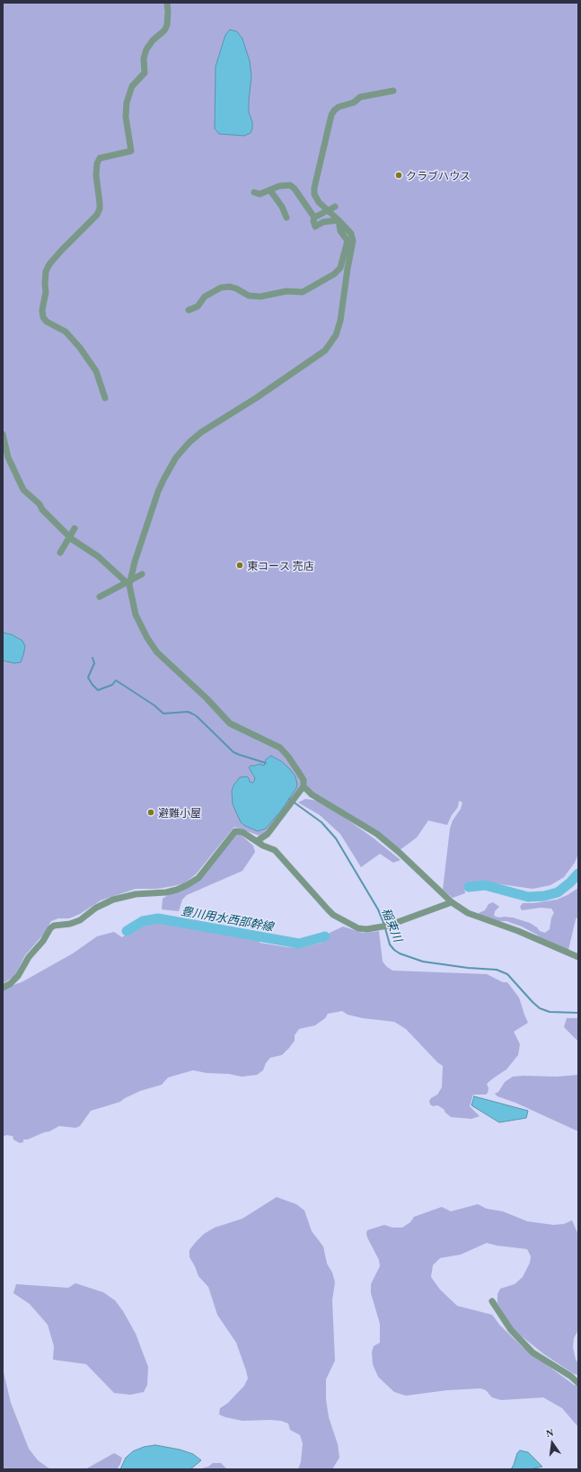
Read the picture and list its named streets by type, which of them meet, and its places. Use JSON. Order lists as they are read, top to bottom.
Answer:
{
  "water": ["豊川用水西部幹線", "稲束川"],
  "places": ["クラブハウス", "東コース 売店", "避難小屋"],
  "north": "top"
}
